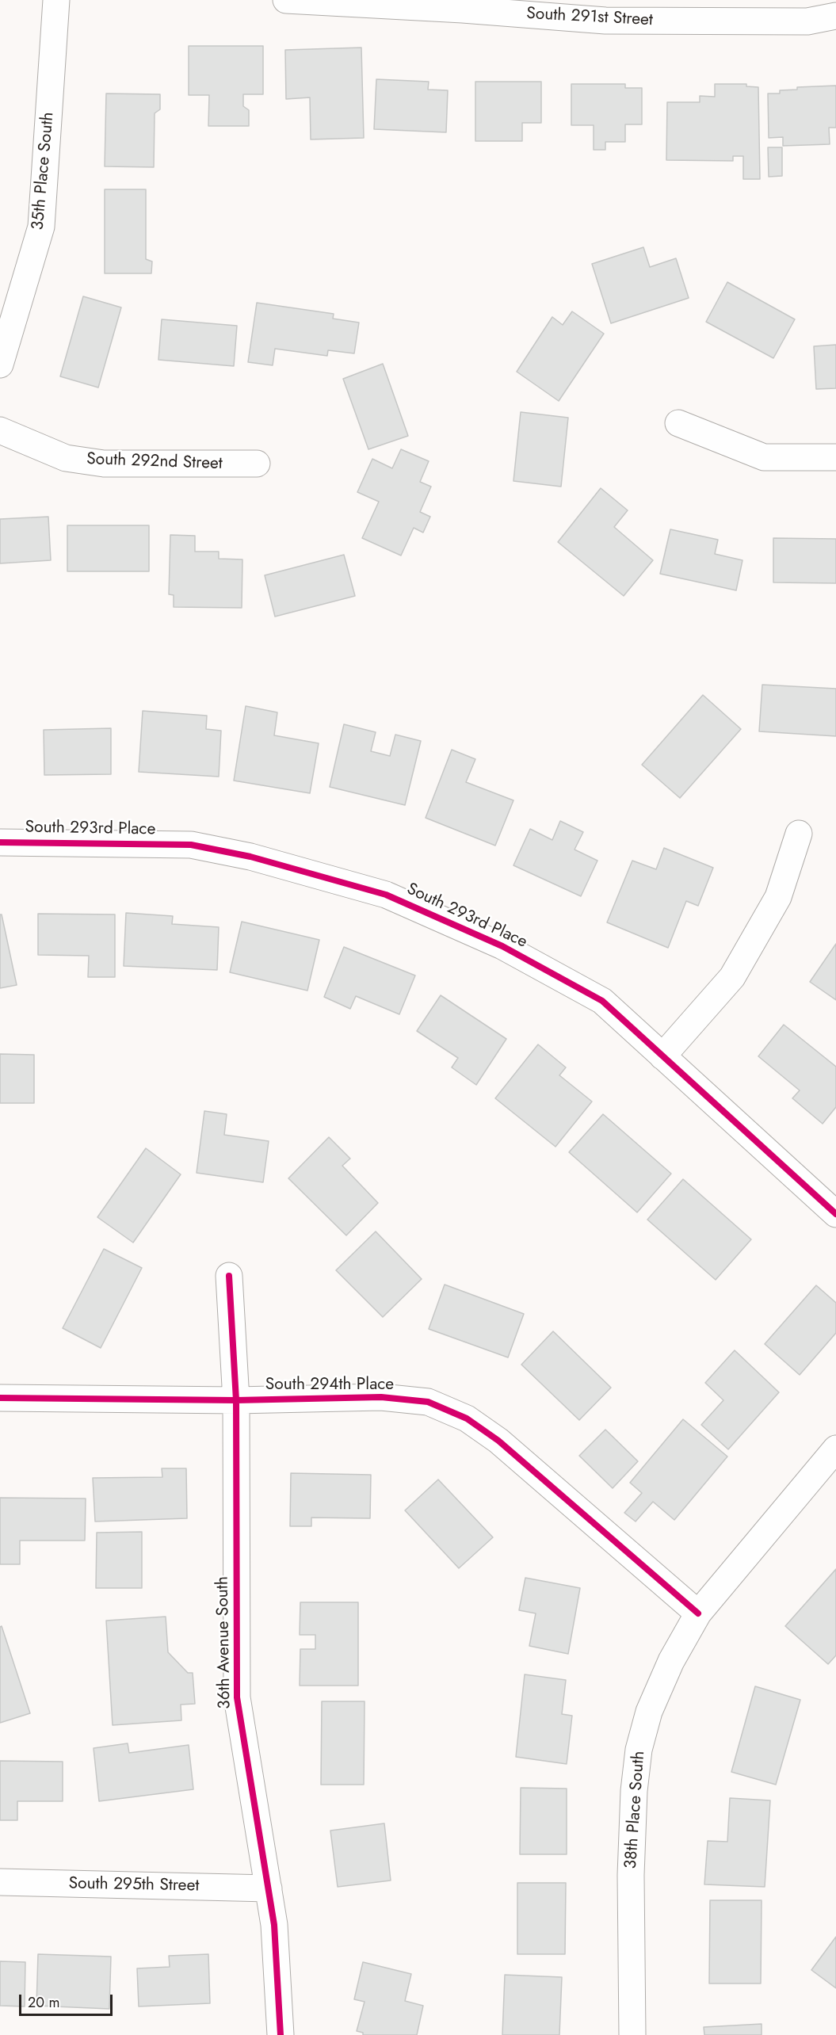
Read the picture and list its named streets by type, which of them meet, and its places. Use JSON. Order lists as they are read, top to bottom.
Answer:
{
  "streets": {
    "street": [
      "South 291st Street",
      "35th Place South",
      "South 292nd Street",
      "South 293rd Place",
      "South 294th Place",
      "36th Avenue South",
      "38th Place South",
      "South 295th Street"
    ]
  },
  "crossings": [
    ["South 294th Place", "36th Avenue South"],
    ["South 294th Place", "38th Place South"],
    ["36th Avenue South", "South 295th Street"]
  ],
  "scale_bar": "20 m"
}
